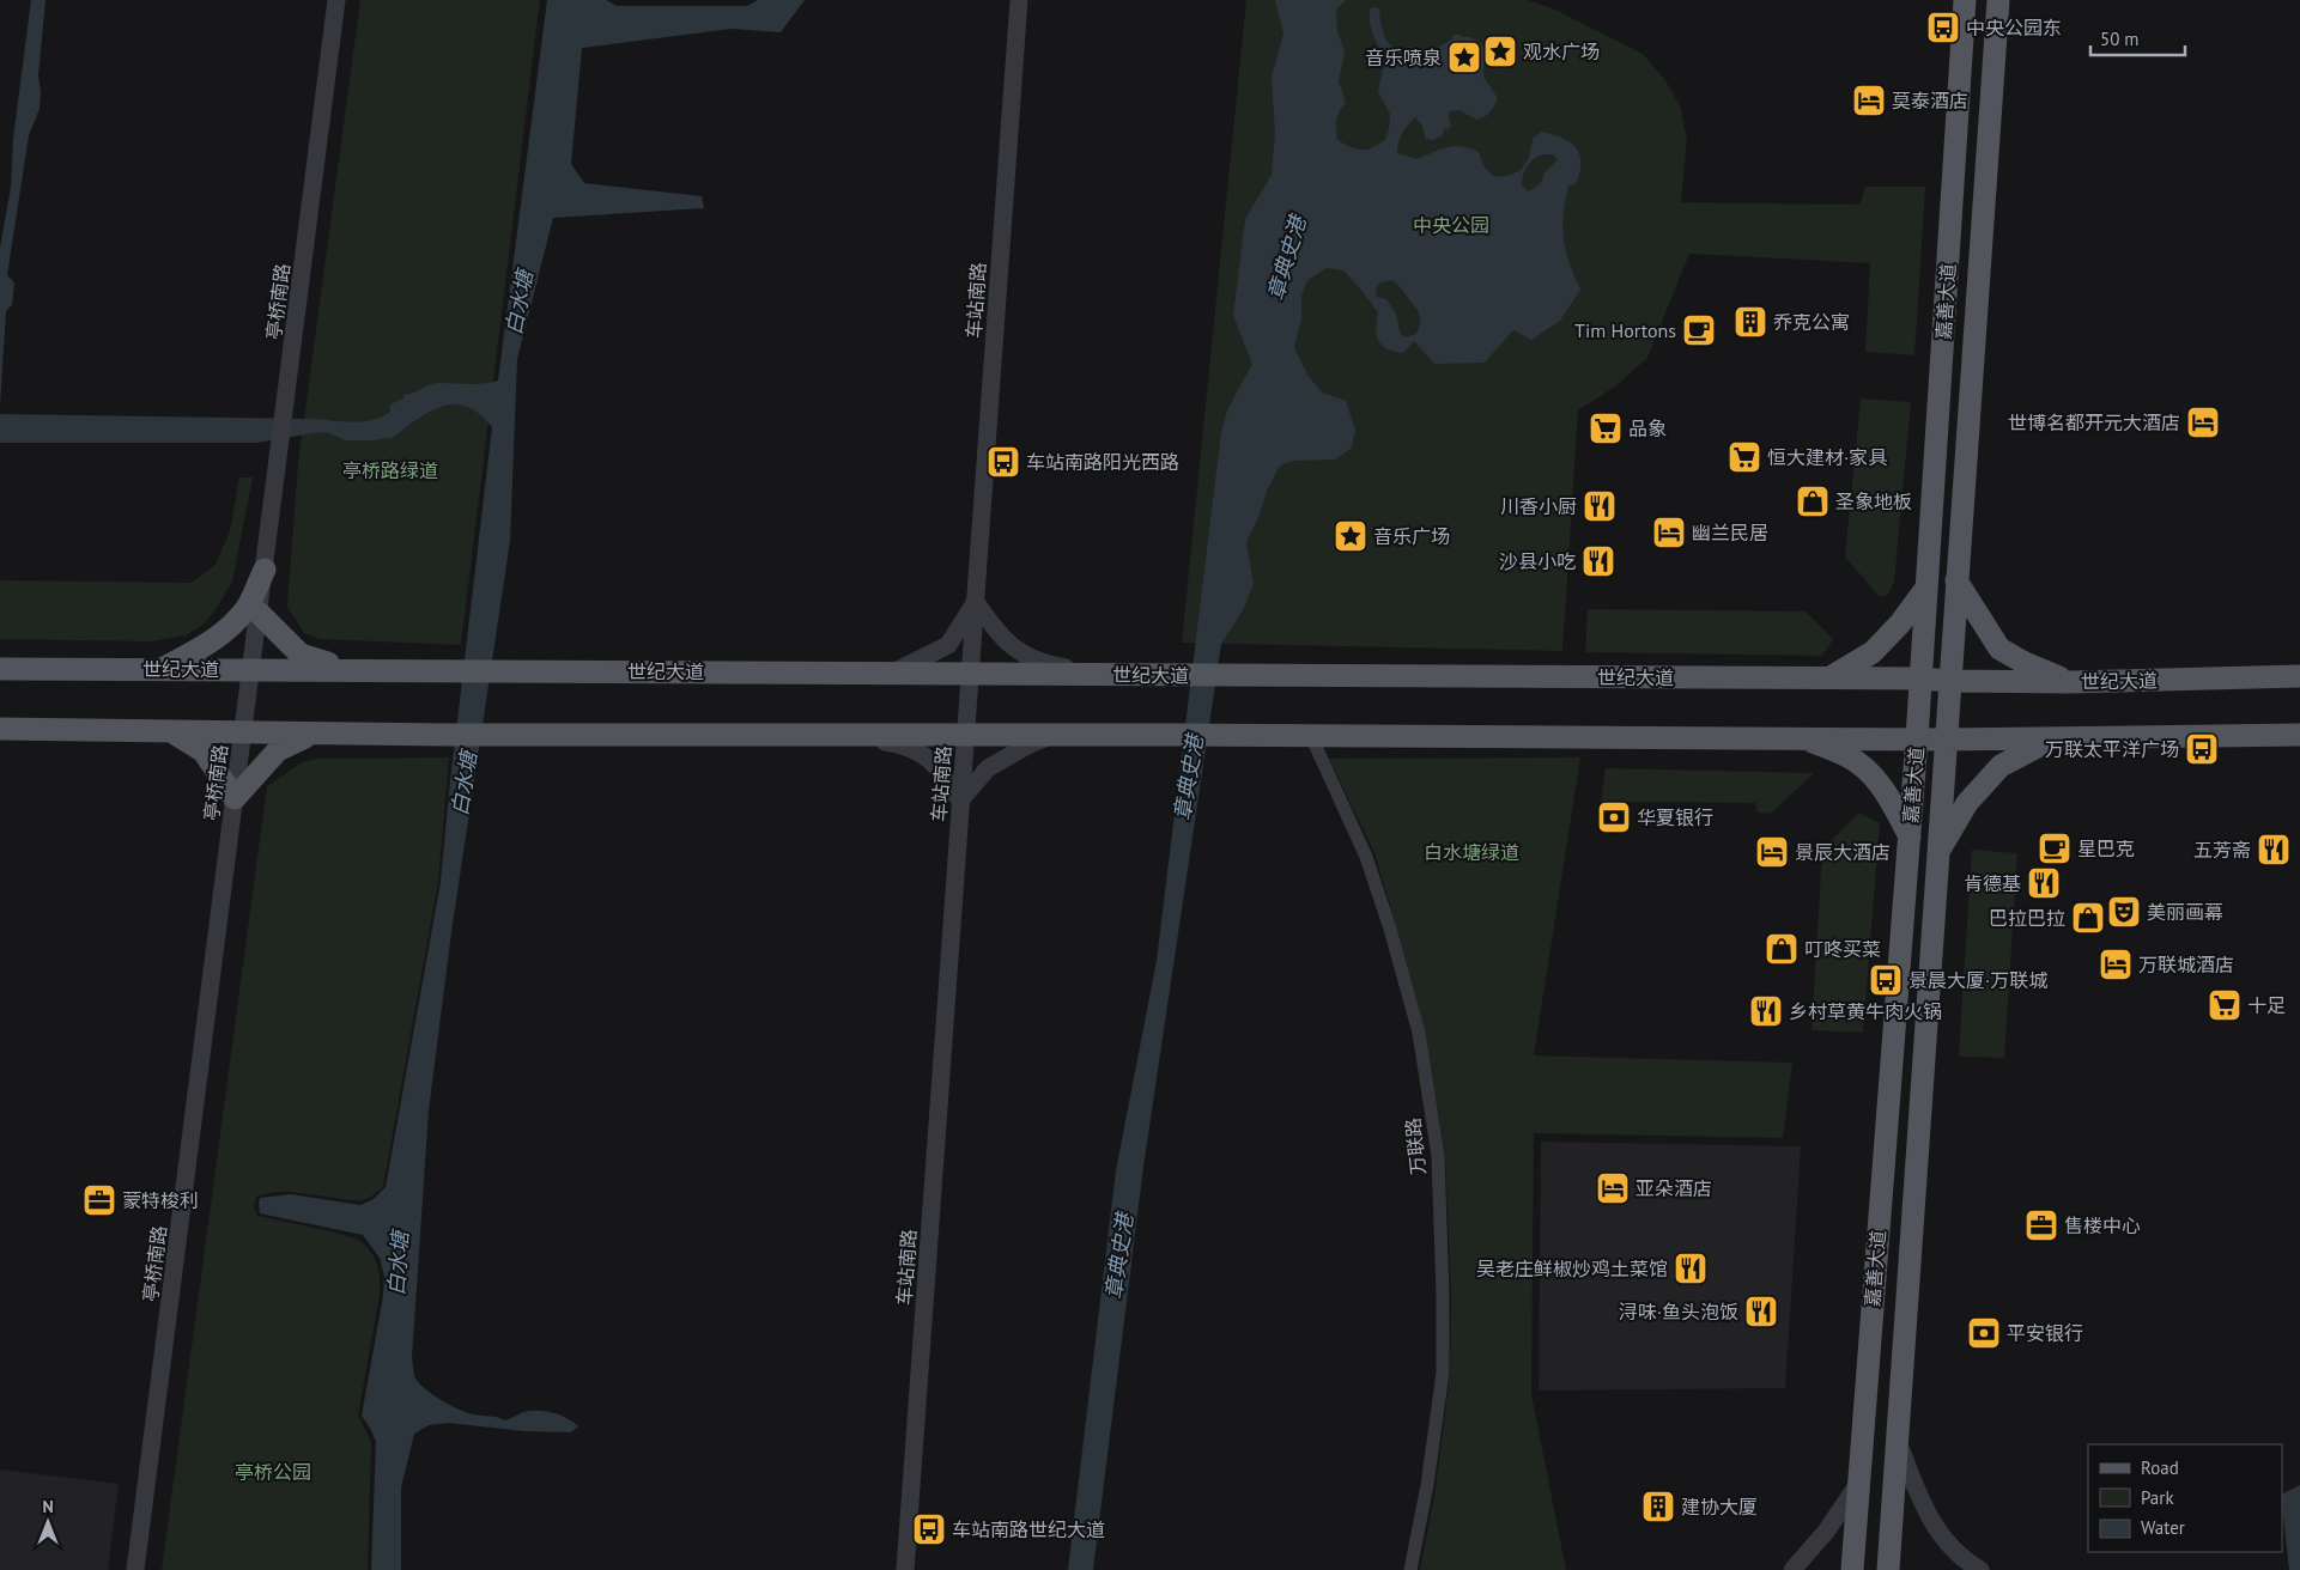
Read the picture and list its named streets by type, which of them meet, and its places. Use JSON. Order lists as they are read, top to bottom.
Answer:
{
  "streets": {
    "main road": ["嘉善大道", "世纪大道"],
    "street": ["车站南路", "亭桥南路", "万联路"]
  },
  "crossings": [
    ["车站南路", "世纪大道"],
    ["亭桥南路", "世纪大道"],
    ["嘉善大道", "世纪大道"]
  ],
  "water": ["章典史港", "白水塘"],
  "parks": [
    "中央公园",
    "亭桥路绿道",
    "白水塘绿道",
    "亭桥公园"
  ],
  "places": {
    "bus stop": [
      "中央公园东",
      "车站南路阳光西路",
      "万联太平洋广场",
      "景晨大厦·万联城",
      "车站南路世纪大道"
    ],
    "place": ["观水广场", "音乐喷泉", "音乐广场"],
    "hotel": [
      "莫泰酒店",
      "世博名都开元大酒店",
      "幽兰民居",
      "景辰大酒店",
      "万联城酒店",
      "亚朵酒店"
    ],
    "building": ["乔克公寓", "建协大厦"],
    "cafe": ["Tim Hortons", "星巴克"],
    "supermarket": ["品象", "恒大建材·家具", "十足"],
    "shop": ["圣象地板", "巴拉巴拉", "叮咚买菜"],
    "restaurant": [
      "川香小厨",
      "沙县小吃",
      "五芳斋",
      "肯德基",
      "乡村草黄牛肉火锅",
      "吴老庄鲜椒炒鸡土菜馆",
      "浔味·鱼头泡饭"
    ],
    "bank": ["华夏银行", "平安银行"],
    "theatre": ["美丽画幕"],
    "office": ["蒙特梭利", "售楼中心"]
  },
  "legend": ["Road", "Park", "Water"],
  "scale_bar": "50 m",
  "north": "top"
}
